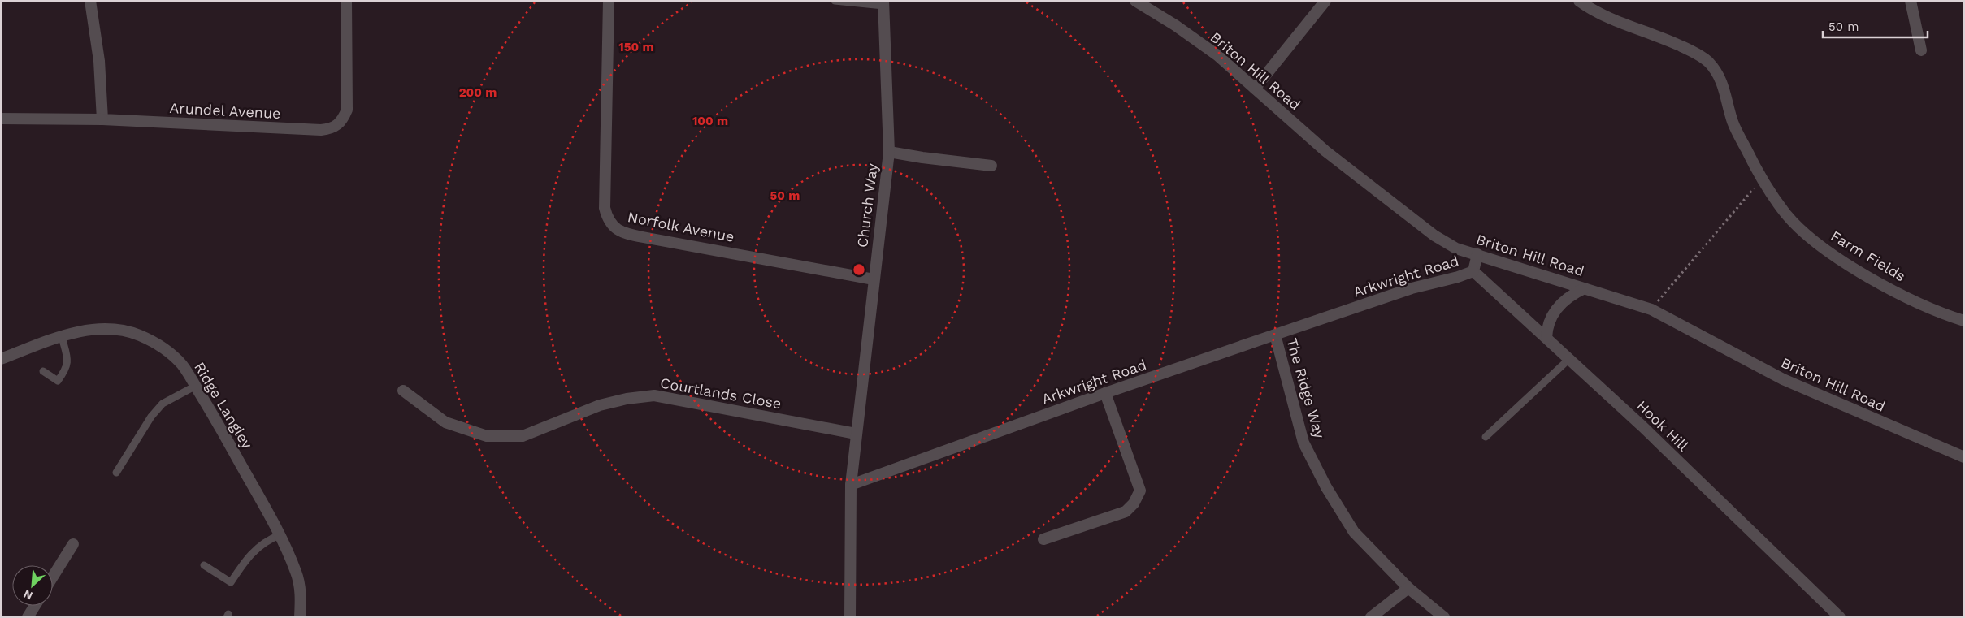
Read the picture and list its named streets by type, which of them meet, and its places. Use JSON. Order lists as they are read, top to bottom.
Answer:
{
  "streets": {
    "street": [
      "Briton Hill Road",
      "Arundel Avenue",
      "Church Way",
      "Norfolk Avenue",
      "Farm Fields",
      "Arkwright Road",
      "The Ridge Way",
      "Courtlands Close",
      "Ridge Langley",
      "Hook Hill"
    ]
  },
  "crossings": [
    ["Church Way", "Norfolk Avenue"],
    ["Church Way", "Arkwright Road"],
    ["Church Way", "Courtlands Close"],
    ["Arkwright Road", "The Ridge Way"],
    ["Arkwright Road", "Hook Hill"]
  ],
  "scale_bar": "50 m",
  "north": "bottom left",
  "rings": [
    "150 m",
    "200 m",
    "100 m",
    "50 m"
  ]
}
